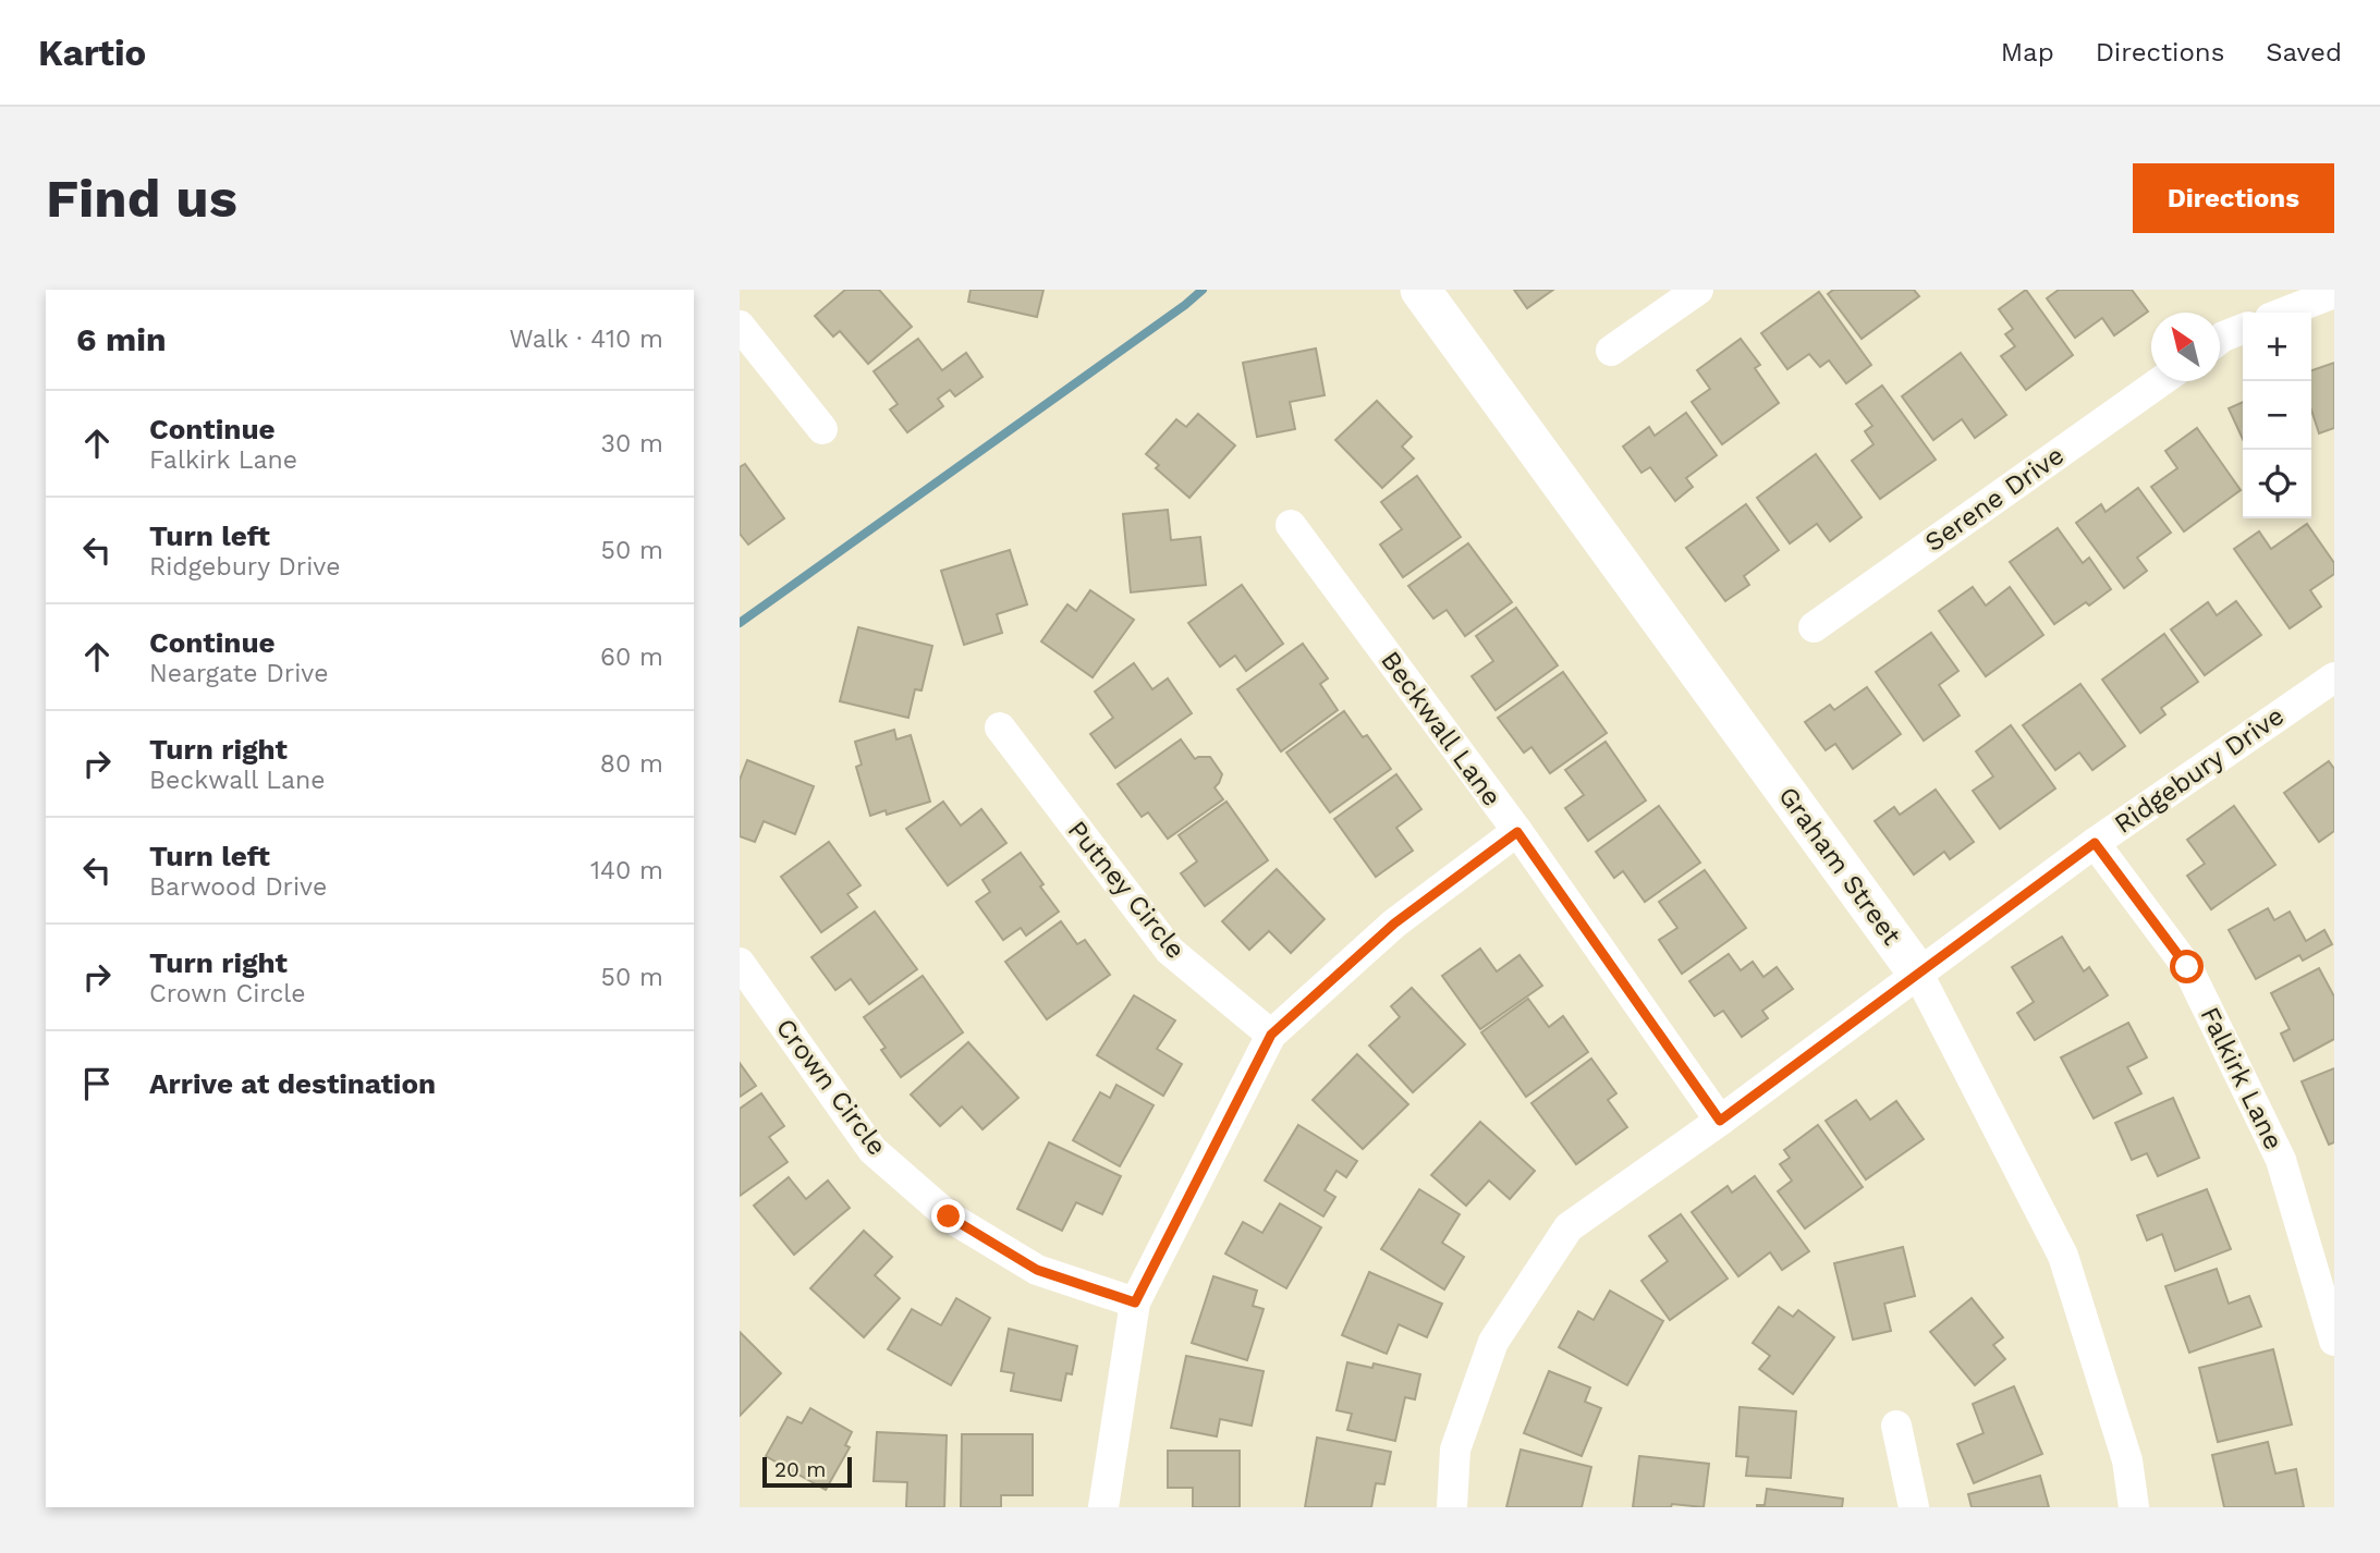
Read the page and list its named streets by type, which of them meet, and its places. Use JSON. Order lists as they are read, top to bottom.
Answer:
{
  "streets": {
    "street": [
      "Serene Drive",
      "Beckwall Lane",
      "Ridgebury Drive",
      "Graham Street",
      "Putney Circle",
      "Falkirk Lane",
      "Crown Circle"
    ]
  },
  "crossings": [
    ["Beckwall Lane", "Ridgebury Drive"],
    ["Ridgebury Drive", "Graham Street"],
    ["Ridgebury Drive", "Falkirk Lane"]
  ],
  "scale_bar": "20 m",
  "north": "top left",
  "page": {
    "header": "Kartio",
    "nav": ["Map", "Directions", "Saved"],
    "buttons": "Directions",
    "title": "Find us",
    "heading": ["6 min", "Walk · 410 m"],
    "map_buttons": ["+", "−"],
    "list": [
      ["Continue", "Falkirk Lane", "30 m"],
      ["Turn left", "Ridgebury Drive", "50 m"],
      ["Continue", "Neargate Drive", "60 m"],
      ["Turn right", "Beckwall Lane", "80 m"],
      ["Turn left", "Barwood Drive", "140 m"],
      ["Turn right", "Crown Circle", "50 m"],
      "Arrive at destination"
    ],
    "scale": "20 m"
  }
}
